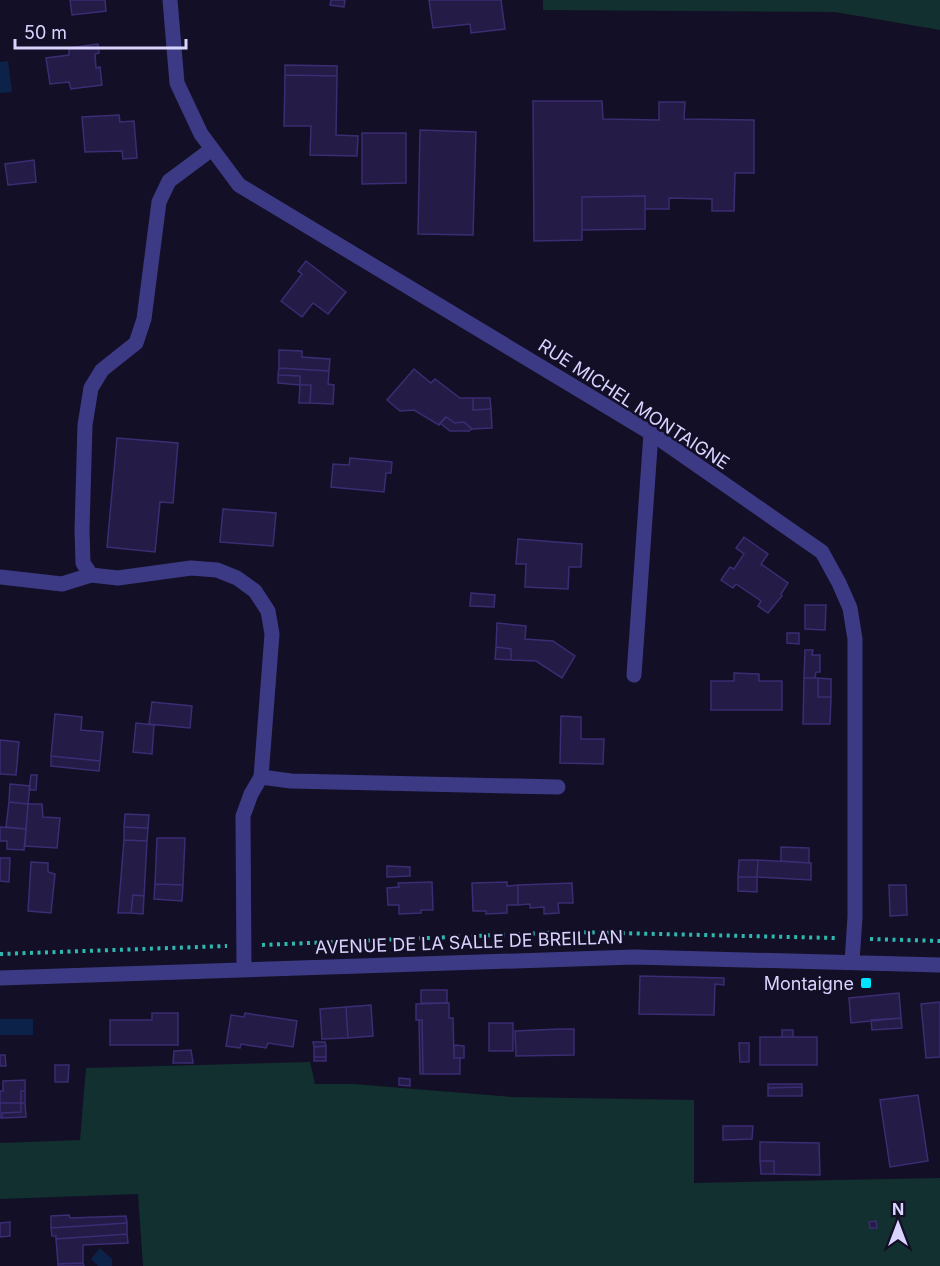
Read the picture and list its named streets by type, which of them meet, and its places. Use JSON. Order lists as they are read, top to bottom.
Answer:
{
  "streets": {
    "street": ["RUE MICHEL MONTAIGNE", "AVENUE DE LA SALLE DE BREILLAN"]
  },
  "crossings": [
    ["RUE MICHEL MONTAIGNE", "AVENUE DE LA SALLE DE BREILLAN"]
  ],
  "places": {
    "transit": ["Montaigne"]
  },
  "scale_bar": "50 m",
  "north": "top"
}
